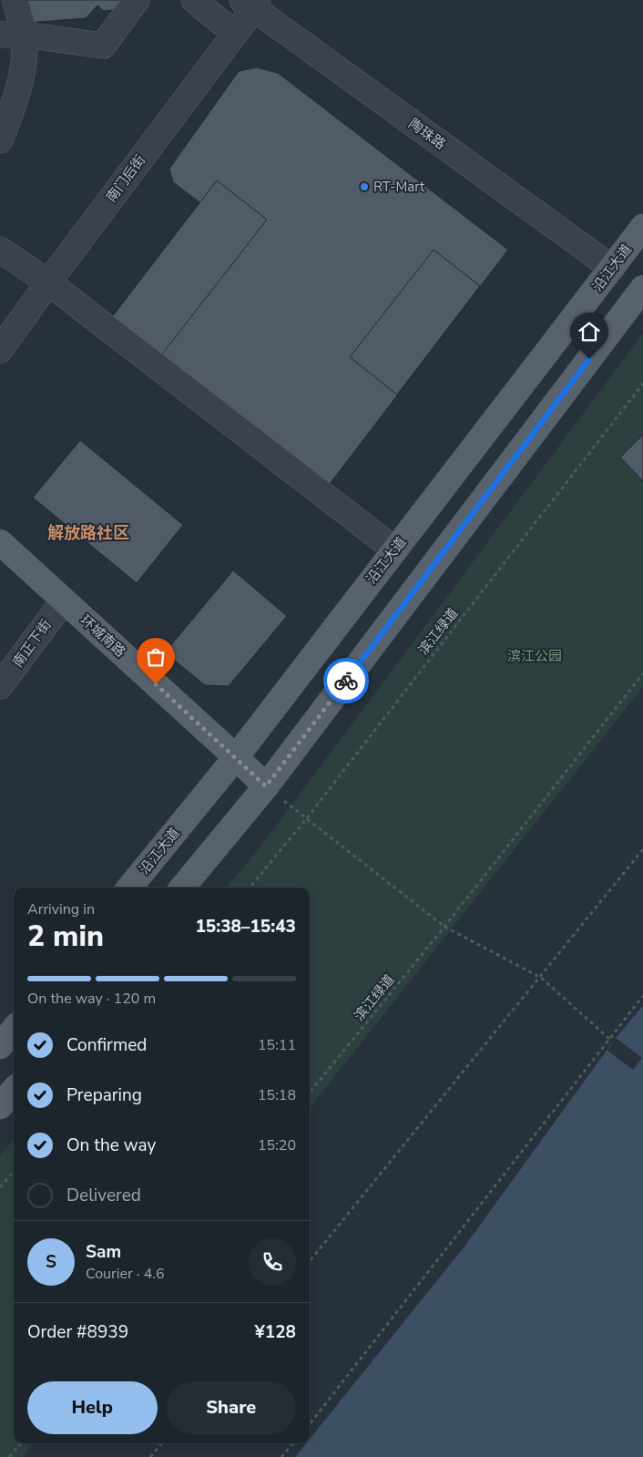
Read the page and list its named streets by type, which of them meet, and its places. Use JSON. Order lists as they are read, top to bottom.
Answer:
{
  "streets": {
    "main road": ["沿江大道", "环城南路"],
    "street": ["陶珠路", "南门后街", "南正下街"],
    "path": ["滨江绿道"]
  },
  "crossings": [
    ["陶珠路", "南门后街"],
    ["陶珠路", "沿江大道"],
    ["沿江大道", "环城南路"],
    ["环城南路", "南正下街"]
  ],
  "districts": ["解放路社区"],
  "parks": ["滨江公园"],
  "places": ["RT-Mart"],
  "page": {
    "heading": ["2 min", "Arriving in", "15:38–15:43"],
    "panel": [
      "Sam",
      "Courier · 4.6",
      "Order #8939",
      "¥128"
    ],
    "bar": "On the way · 120 m",
    "list": [
      ["Confirmed", "15:11"],
      ["Preparing", "15:18"],
      ["On the way", "15:20"],
      "Delivered"
    ],
    "round": "S",
    "buttons": ["Help", "Share"]
  }
}
